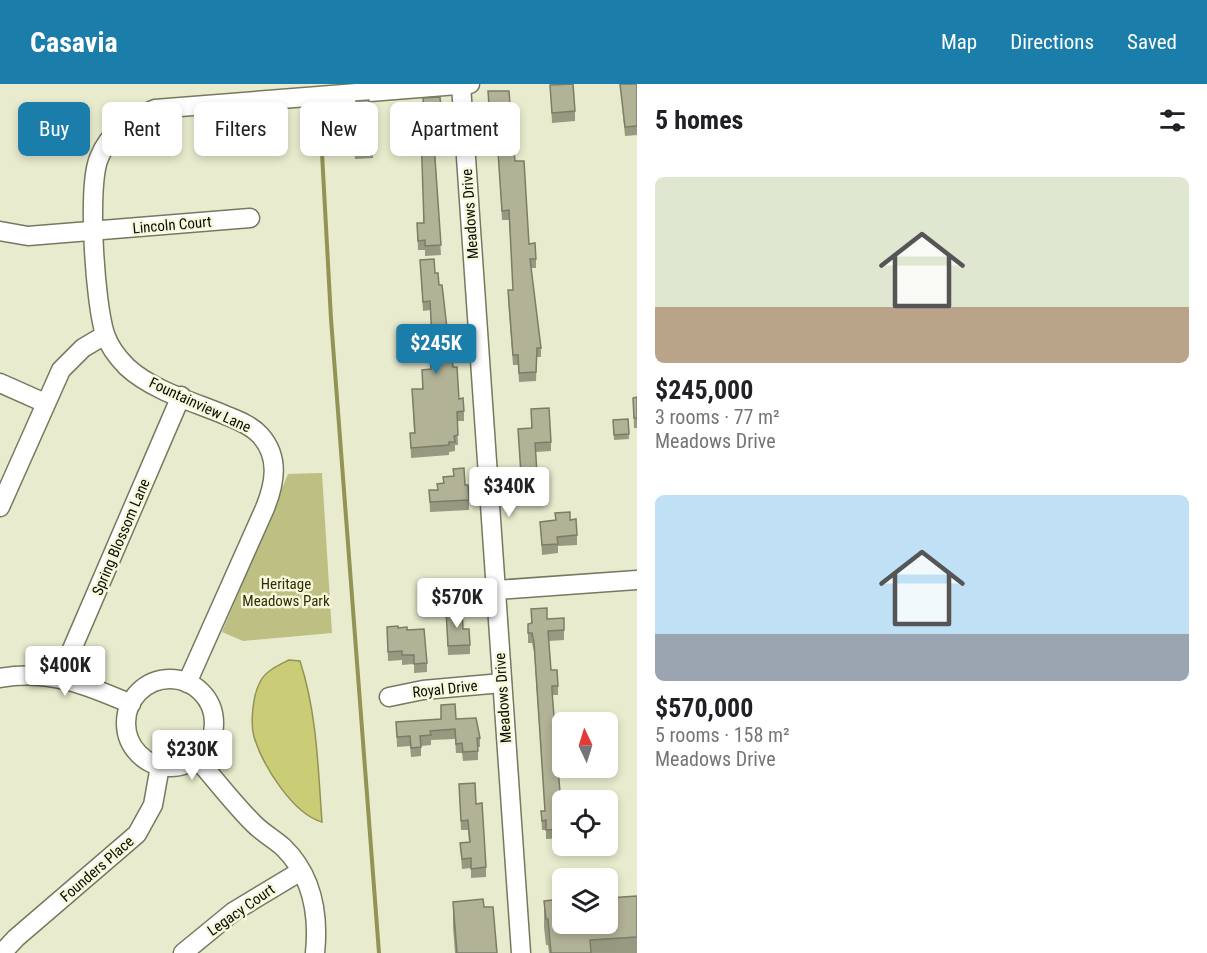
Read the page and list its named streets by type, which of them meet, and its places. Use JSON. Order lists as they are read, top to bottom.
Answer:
{
  "streets": {
    "street": [
      "Meadows Drive",
      "Lincoln Court",
      "Fountainview Lane",
      "Spring Blossom Lane",
      "Royal Drive",
      "Founders Place",
      "Legacy Court"
    ]
  },
  "crossings": [
    ["Meadows Drive", "Royal Drive"],
    ["Lincoln Court", "Fountainview Lane"],
    ["Fountainview Lane", "Spring Blossom Lane"],
    ["Fountainview Lane", "Founders Place"]
  ],
  "parks": ["Heritage Meadows Park"],
  "north": "top",
  "page": {
    "header": "Casavia",
    "nav": ["Map", "Directions", "Saved"],
    "heading": "5 homes",
    "chip": [
      "Buy",
      "Rent",
      "Filters",
      "New",
      "Apartment"
    ],
    "list": [
      {
        "name": "$245,000",
        "note": "3 rooms · 77 m² · Meadows Drive"
      },
      {
        "name": "$570,000",
        "note": "5 rooms · 158 m² · Meadows Drive"
      }
    ],
    "price": [
      "$245K",
      "$340K",
      "$570K",
      "$400K",
      "$230K"
    ]
  }
}
